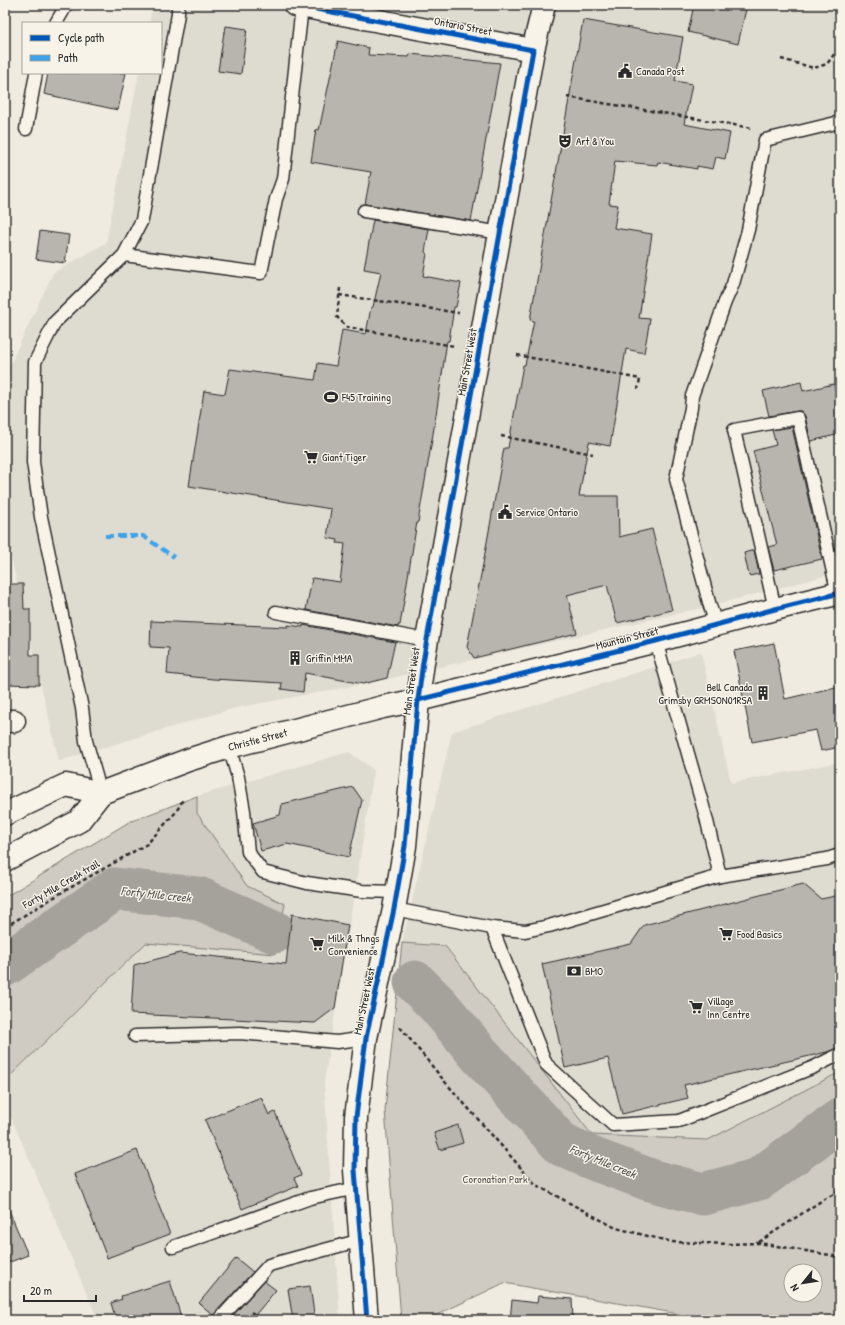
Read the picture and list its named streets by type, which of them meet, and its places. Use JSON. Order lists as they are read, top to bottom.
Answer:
{
  "streets": {
    "main road": [
      "Ontario Street",
      "Main Street West",
      "Mountain Street",
      "Christie Street"
    ],
    "path": ["Forty Mile Creek trail"]
  },
  "crossings": [
    ["Ontario Street", "Main Street West"],
    ["Main Street West", "Mountain Street"],
    ["Main Street West", "Christie Street"],
    ["Mountain Street", "Christie Street"]
  ],
  "water": ["Forty Mile creek"],
  "parks": ["Coronation Park"],
  "places": {
    "public building": ["Canada Post", "Service Ontario"],
    "theatre": ["Art & You"],
    "sports": ["F45 Training"],
    "supermarket": [
      "Giant Tiger",
      "Food Basics",
      "Milk & Thngs Convenience",
      "Village Inn Centre"
    ],
    "building": ["Griffin MMA", "Bell Canada Grimsby GRMSON01RSA"],
    "bank": ["BMO"]
  },
  "legend": ["Cycle path", "Path"],
  "scale_bar": "20 m",
  "north": "bottom left"
}
